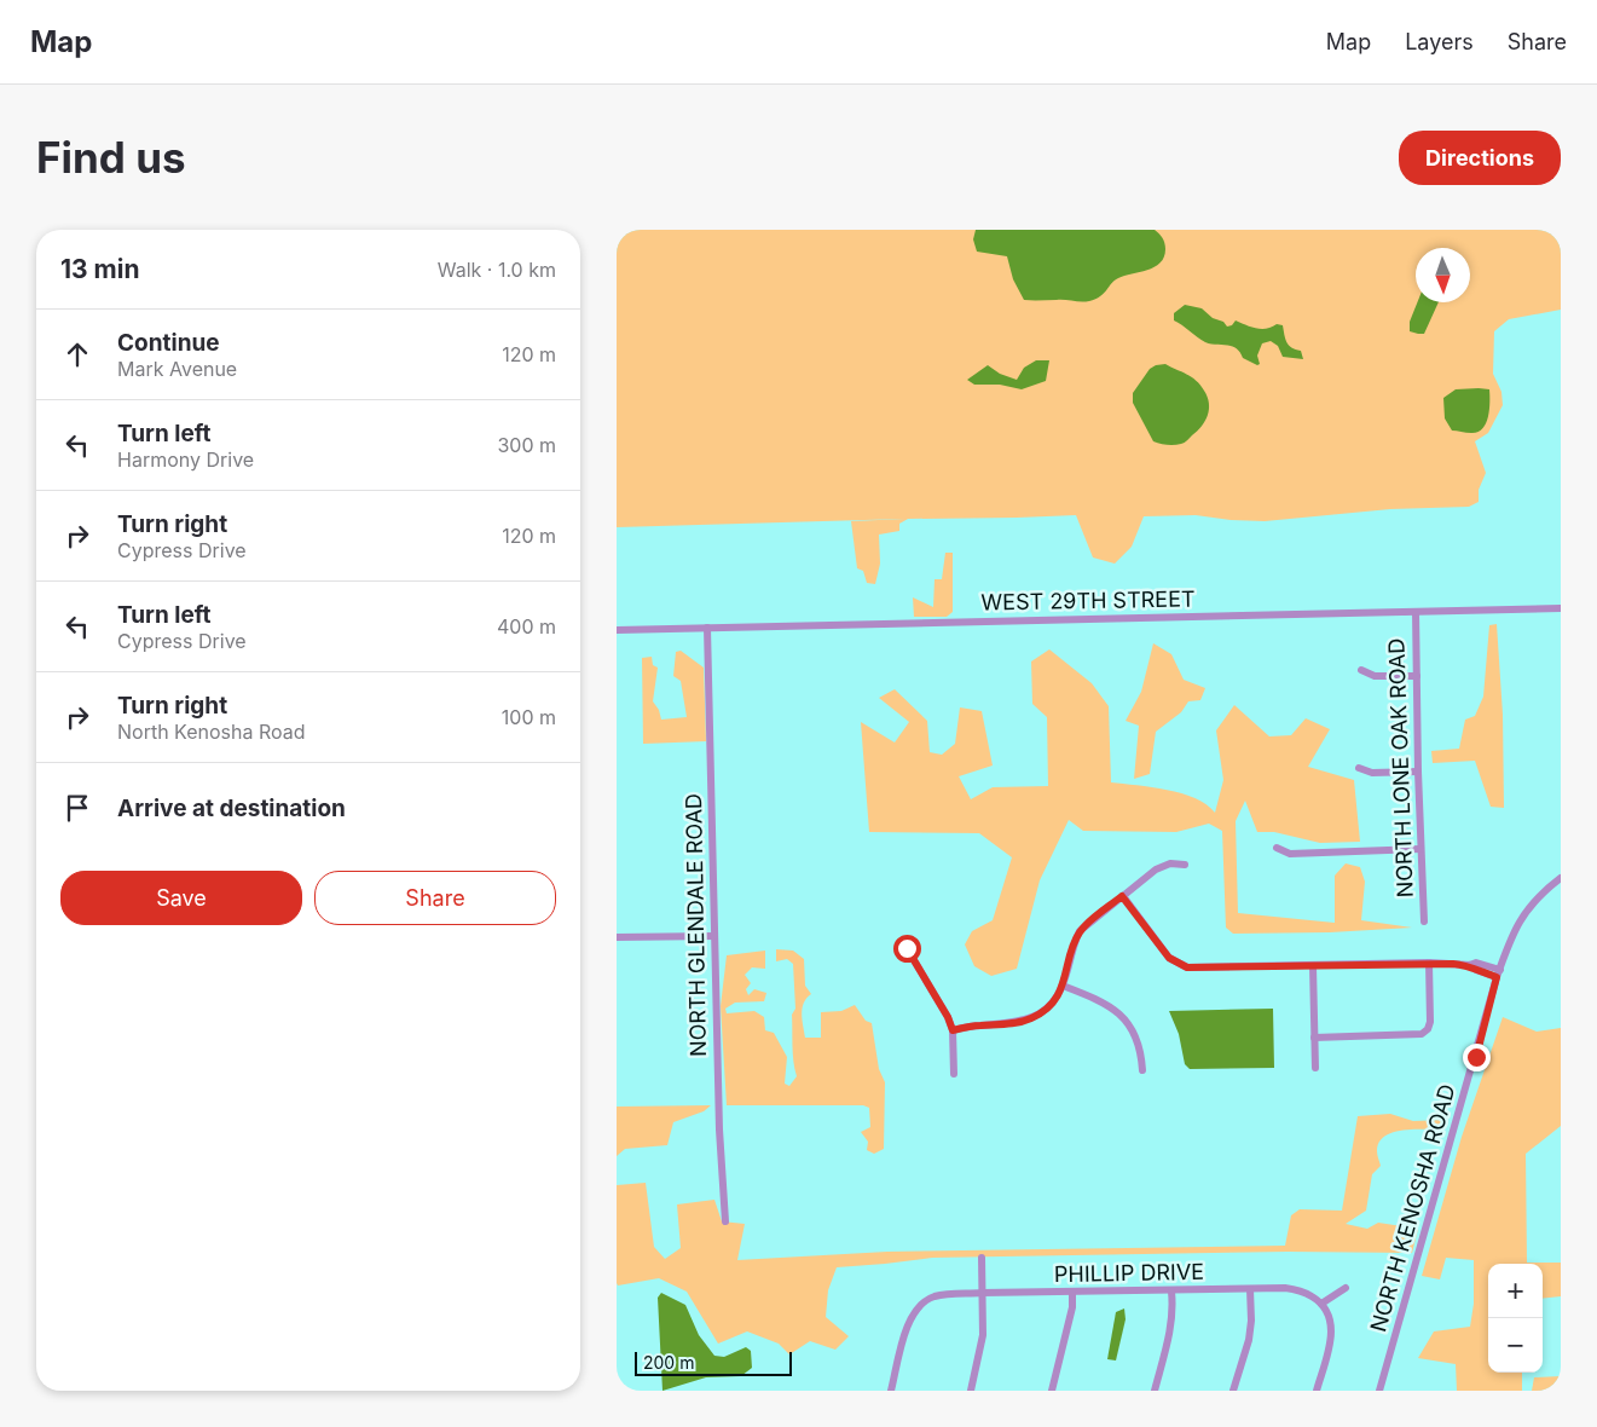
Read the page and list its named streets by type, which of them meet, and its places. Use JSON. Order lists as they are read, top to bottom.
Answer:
{
  "streets": {
    "street": [
      "WEST 29TH STREET",
      "NORTH LONE OAK ROAD",
      "NORTH GLENDALE ROAD",
      "NORTH KENOSHA ROAD",
      "PHILLIP DRIVE"
    ]
  },
  "crossings": [
    ["WEST 29TH STREET", "NORTH LONE OAK ROAD"],
    ["WEST 29TH STREET", "NORTH GLENDALE ROAD"]
  ],
  "scale_bar": "200 m",
  "north": "bottom",
  "page": {
    "header": "Map",
    "nav": ["Map", "Layers", "Share"],
    "buttons": [
      "Directions",
      ["Save", "Share"]
    ],
    "title": "Find us",
    "heading": ["13 min", "Walk · 1.0 km"],
    "list": [
      ["Continue", "Mark Avenue", "120 m"],
      ["Turn left", "Harmony Drive", "300 m"],
      ["Turn right", "Cypress Drive", "120 m"],
      ["Turn left", "Cypress Drive", "400 m"],
      ["Turn right", "North Kenosha Road", "100 m"],
      "Arrive at destination"
    ],
    "map_buttons": ["+", "−"],
    "scale": "200 m"
  }
}
